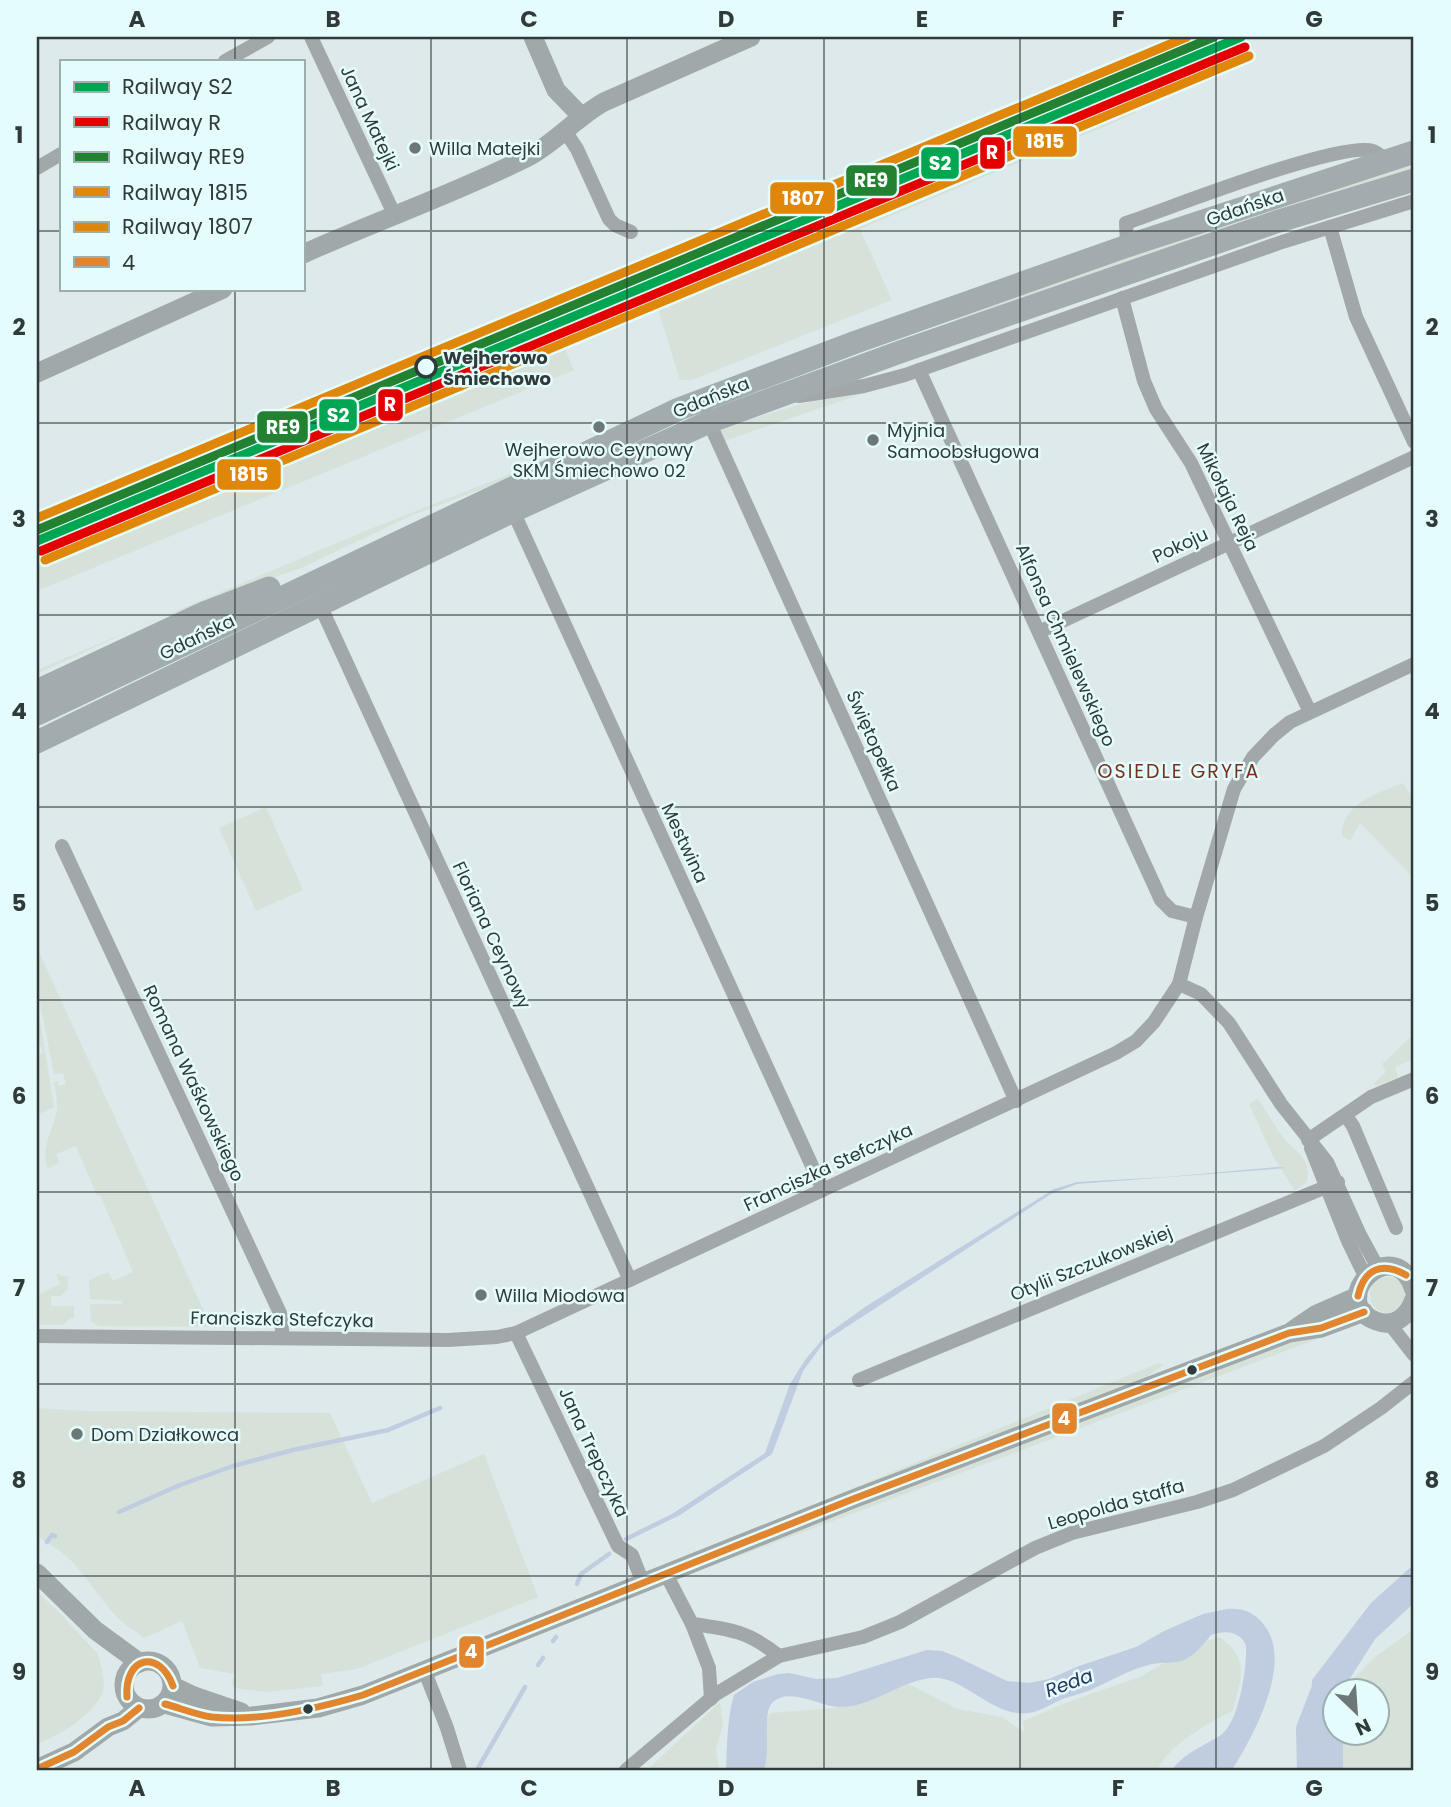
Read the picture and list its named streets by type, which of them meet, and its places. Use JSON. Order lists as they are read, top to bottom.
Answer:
{
  "streets": {
    "main road": ["Gdańska"],
    "street": [
      "Jana Matejki",
      "Mikołaja Reja",
      "Pokoju",
      "Alfonsa Chmielewskiego",
      "Świętopełka",
      "Mestwina",
      "Floriana Ceynowy",
      "Romana Waśkowskiego",
      "Franciszka Stefczyka",
      "Otylii Szczukowskiej",
      "Jana Trepczyka",
      "Leopolda Staffa"
    ]
  },
  "crossings": [
    ["Gdańska", "Mikołaja Reja"],
    ["Gdańska", "Alfonsa Chmielewskiego"],
    ["Gdańska", "Świętopełka"],
    ["Gdańska", "Mestwina"],
    ["Gdańska", "Floriana Ceynowy"],
    ["Mikołaja Reja", "Pokoju"],
    ["Mikołaja Reja", "Franciszka Stefczyka"],
    ["Pokoju", "Alfonsa Chmielewskiego"],
    ["Alfonsa Chmielewskiego", "Franciszka Stefczyka"],
    ["Świętopełka", "Franciszka Stefczyka"],
    ["Mestwina", "Franciszka Stefczyka"],
    ["Floriana Ceynowy", "Franciszka Stefczyka"],
    ["Romana Waśkowskiego", "Franciszka Stefczyka"],
    ["Franciszka Stefczyka", "Jana Trepczyka"]
  ],
  "districts": ["OSIEDLE GRYFA"],
  "water": ["Reda"],
  "places": [
    "Willa Matejki",
    "Wejherowo Śmiechowo",
    "Wejherowo Ceynowy SKM Śmiechowo 02",
    "Myjnia Samoobsługowa",
    "Willa Miodowa",
    "Dom Działkowca"
  ],
  "lines": [
    "rail line S2",
    "rail line RE9",
    "rail line 1807",
    "rail line R",
    "rail line 1815",
    "transit line 4"
  ],
  "legend": [
    "Railway S2",
    "Railway R",
    "Railway RE9",
    "Railway 1815",
    "Railway 1807",
    "4"
  ],
  "north": "bottom right",
  "grid": {
    "columns": [
      "A",
      "B",
      "C",
      "D",
      "E",
      "F",
      "G"
    ],
    "rows": [
      "1",
      "2",
      "3",
      "4",
      "5",
      "6",
      "7",
      "8",
      "9"
    ]
  }
}
